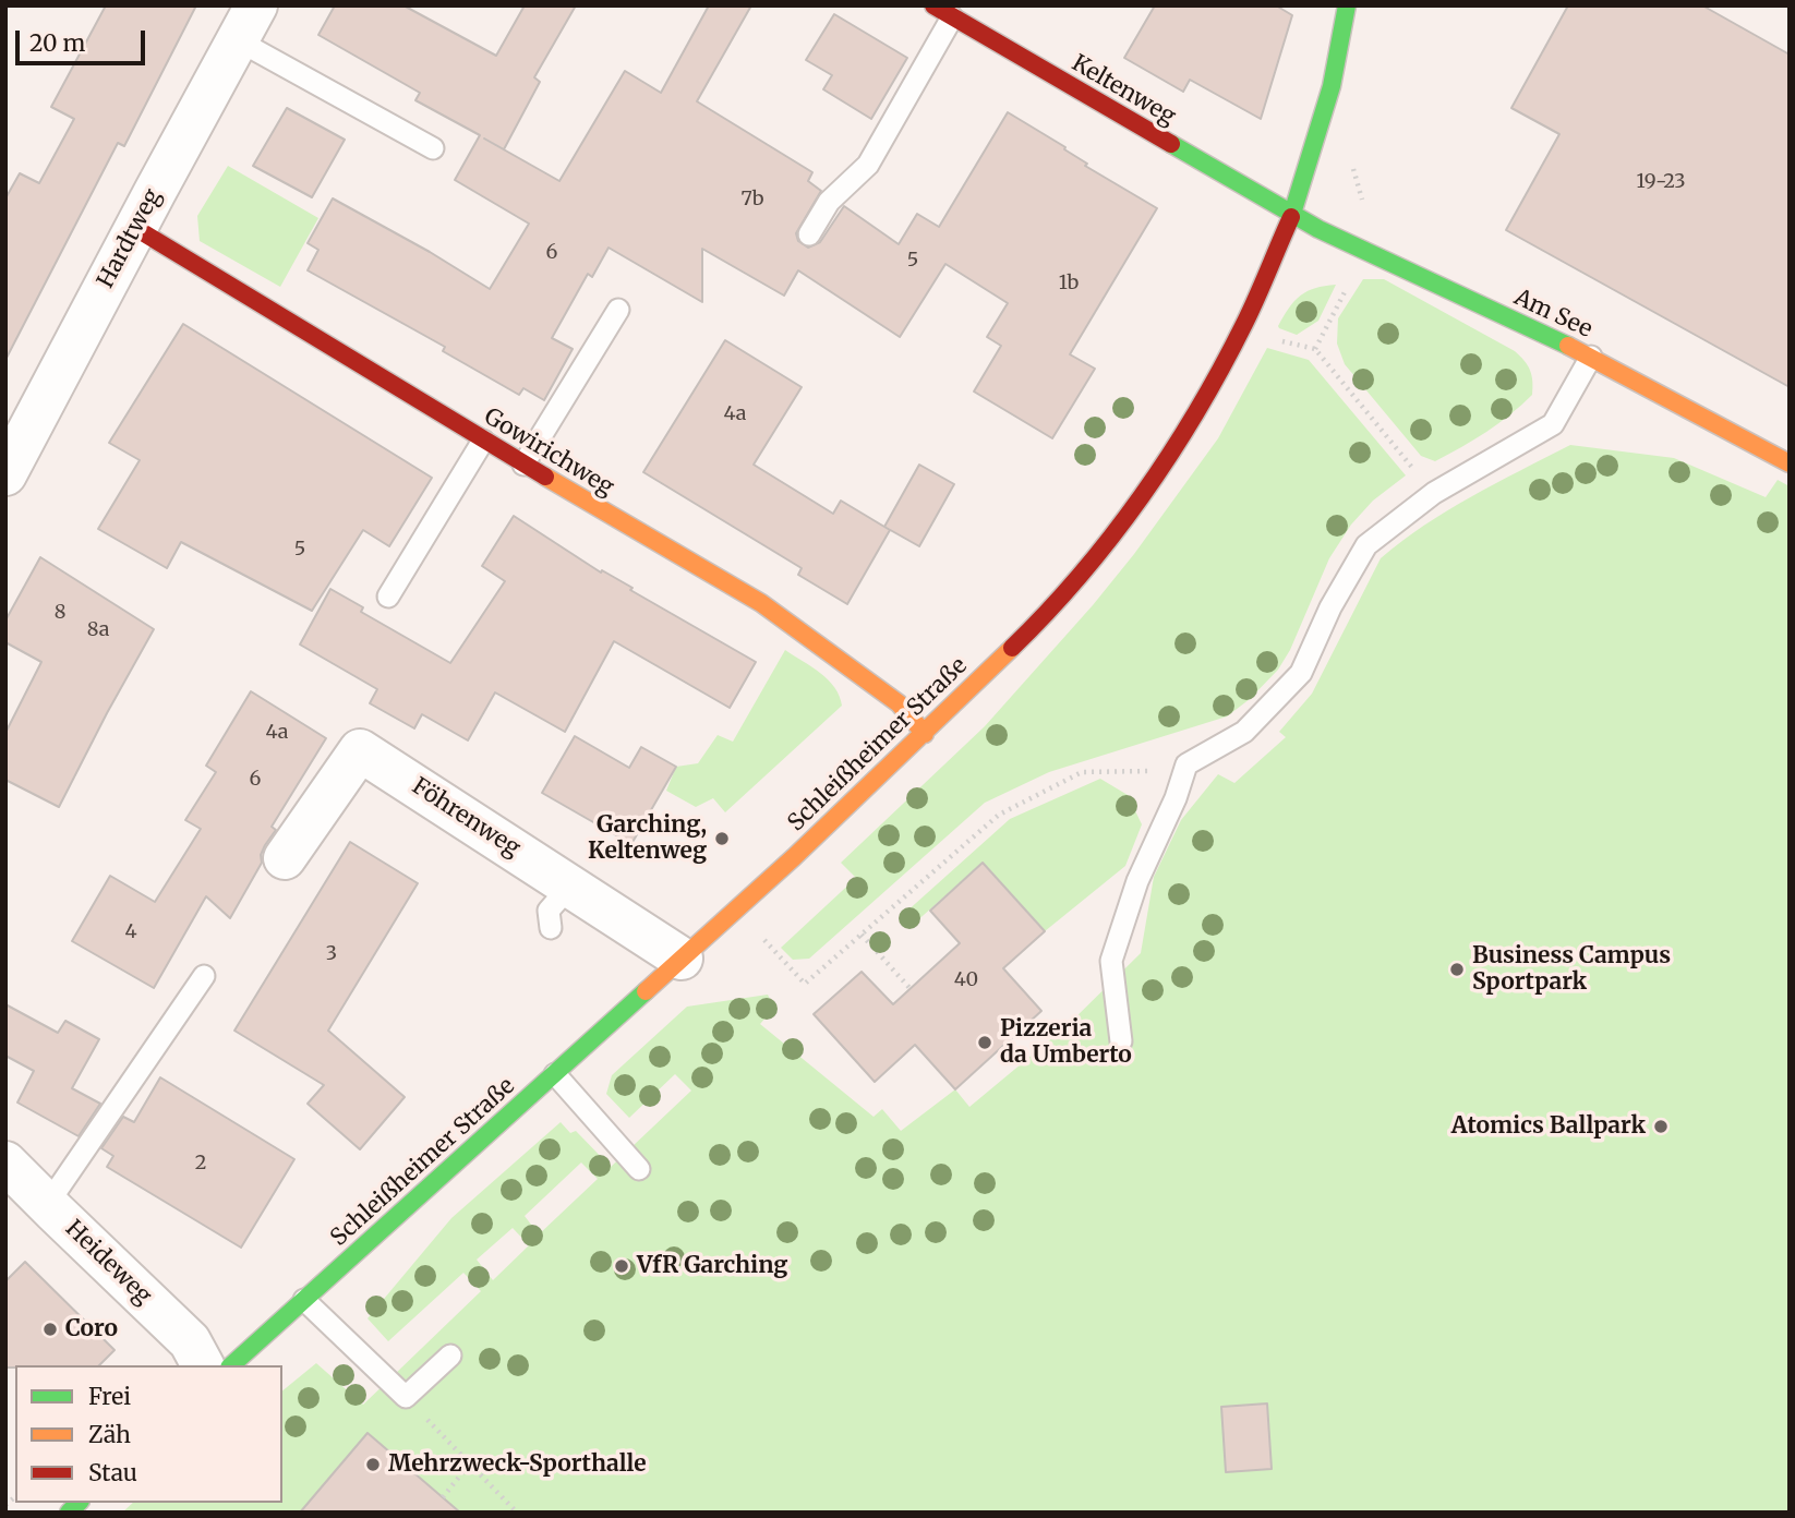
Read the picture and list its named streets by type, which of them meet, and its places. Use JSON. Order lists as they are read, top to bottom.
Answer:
{
  "streets": {
    "street": [
      "Keltenweg",
      "Hardtweg",
      "Am See",
      "Gowirichweg",
      "Schleißheimer Straße",
      "Föhrenweg",
      "Heideweg"
    ]
  },
  "crossings": [
    ["Keltenweg", "Am See"],
    ["Keltenweg", "Schleißheimer Straße"],
    ["Hardtweg", "Gowirichweg"],
    ["Am See", "Schleißheimer Straße"],
    ["Gowirichweg", "Schleißheimer Straße"],
    ["Schleißheimer Straße", "Föhrenweg"]
  ],
  "places": [
    "Garching, Keltenweg",
    "Business Campus Sportpark",
    "Pizzeria da Umberto",
    "Atomics Ballpark",
    "VfR Garching",
    "Coro",
    "Mehrzweck-Sporthalle"
  ],
  "house_numbers": [
    "19-23",
    "7b",
    "6",
    "5",
    "1b",
    "4a",
    "5",
    "8",
    "8a",
    "4a",
    "6",
    "4",
    "3",
    "40",
    "2"
  ],
  "legend": ["Frei", "Zäh", "Stau"],
  "scale_bar": "20 m"
}
